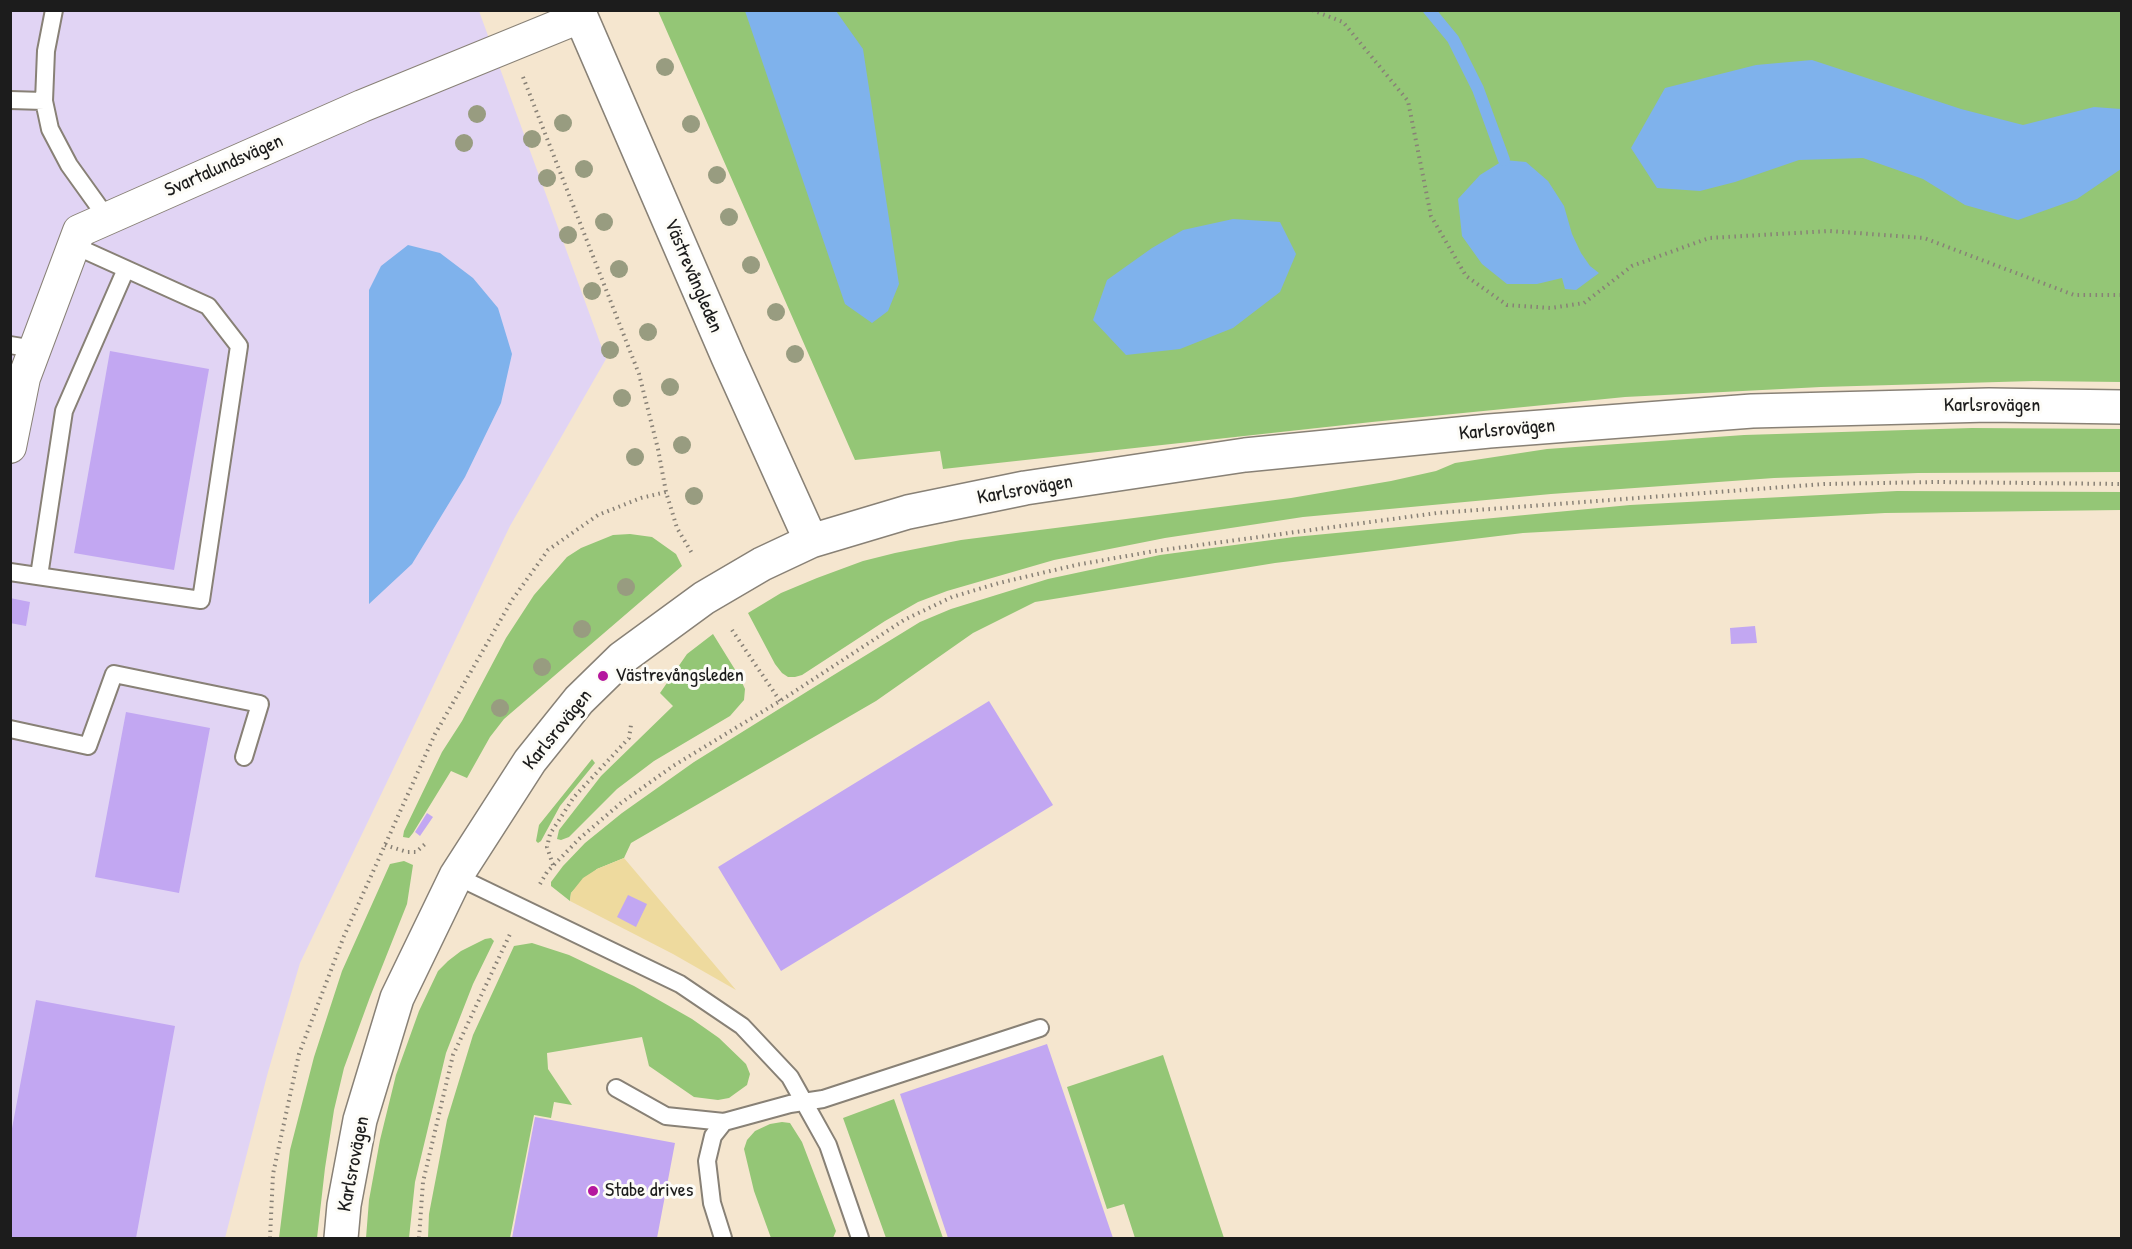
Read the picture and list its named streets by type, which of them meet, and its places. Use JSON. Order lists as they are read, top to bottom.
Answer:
{
  "streets": {
    "street": ["Svartalundsvägen", "Västrevångleden", "Karlsrovägen"]
  },
  "crossings": [
    ["Svartalundsvägen", "Västrevångleden"],
    ["Västrevångleden", "Karlsrovägen"]
  ],
  "places": ["Västrevångsleden", "Stabe drives"]
}
